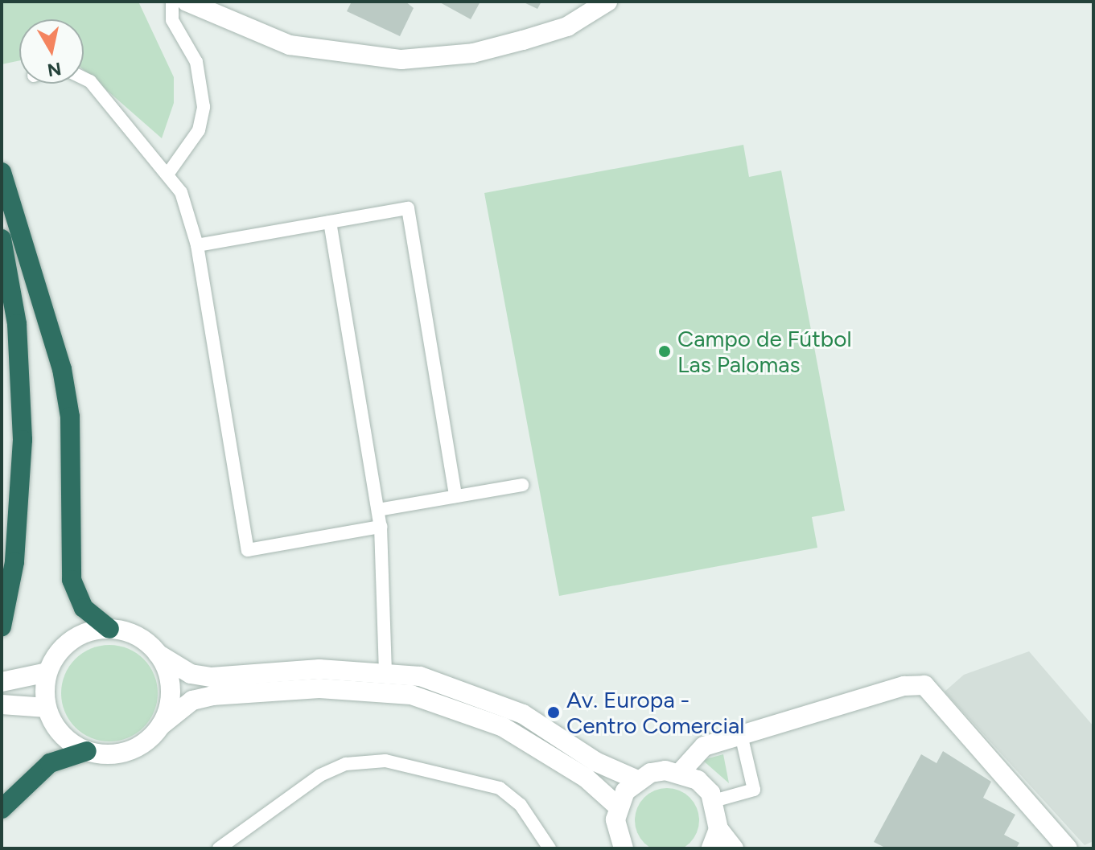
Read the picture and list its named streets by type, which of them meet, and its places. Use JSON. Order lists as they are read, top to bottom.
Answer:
{
  "places": ["Campo de Fútbol Las Palomas", "Av. Europa - Centro Comercial"],
  "north": "bottom"
}
